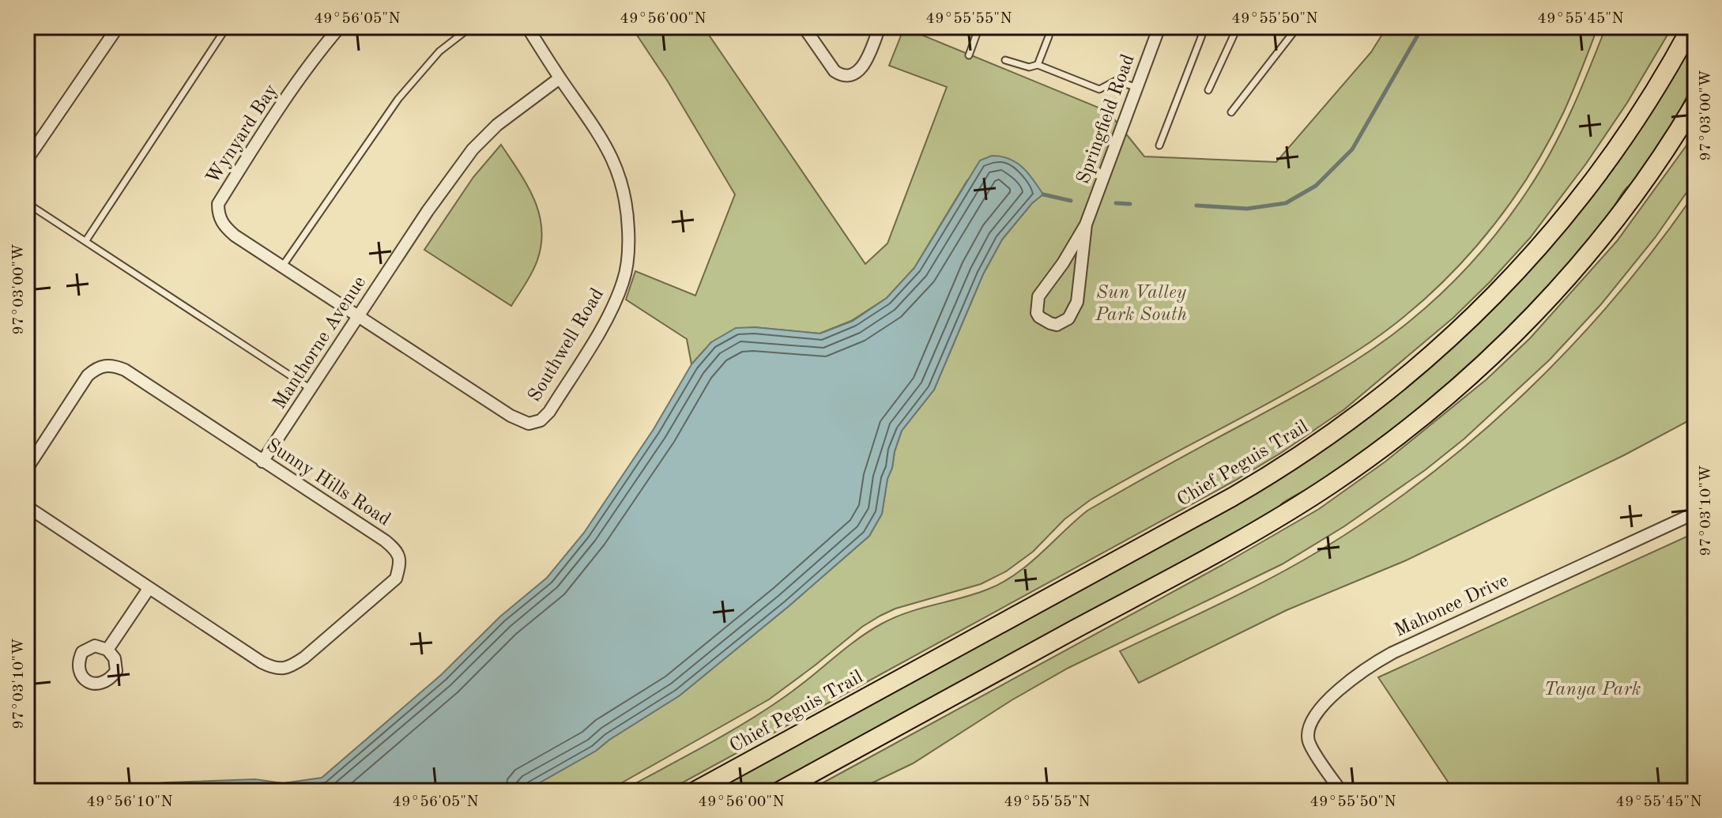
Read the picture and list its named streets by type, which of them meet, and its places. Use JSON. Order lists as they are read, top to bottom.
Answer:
{
  "streets": {
    "main road": ["Chief Peguis Trail"],
    "street": [
      "Springfield Road",
      "Wynyard Bay",
      "Manthorne Avenue",
      "Southwell Road",
      "Sunny Hills Road",
      "Mahonee Drive"
    ]
  },
  "crossings": [
    ["Wynyard Bay", "Manthorne Avenue"],
    ["Wynyard Bay", "Southwell Road"],
    ["Manthorne Avenue", "Southwell Road"],
    ["Manthorne Avenue", "Sunny Hills Road"]
  ],
  "parks": ["Sun Valley Park South", "Tanya Park"],
  "coordinates": [
    "49°56'05\"N",
    "49°56'00\"N",
    "49°55'55\"N",
    "49°55'50\"N",
    "49°55'45\"N",
    "97°03'00\"W",
    "97°03'10\"W",
    "49°56'10\"N"
  ]
}
